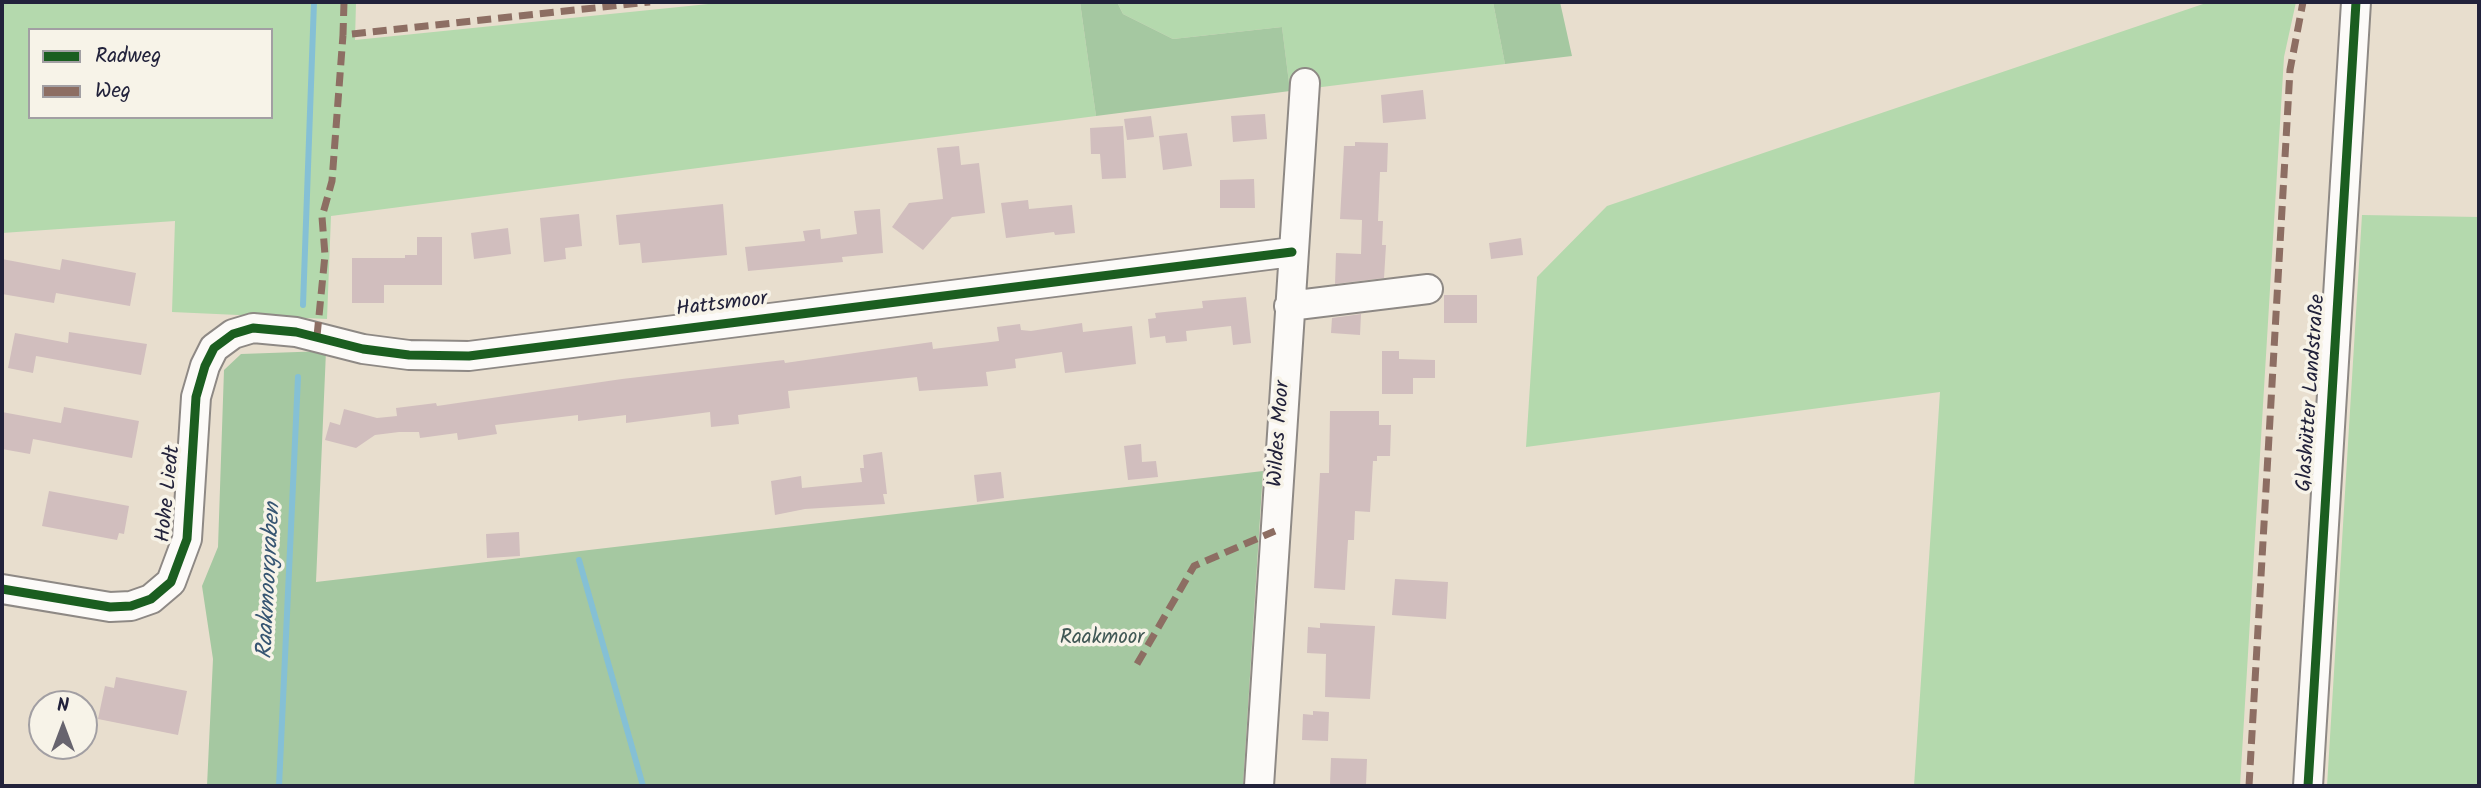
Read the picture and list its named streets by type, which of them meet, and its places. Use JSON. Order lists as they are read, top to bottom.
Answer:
{
  "streets": {
    "street": [
      "Hattsmoor",
      "Glashütter Landstraße",
      "Wildes Moor",
      "Hohe Liedt"
    ]
  },
  "crossings": [
    ["Hattsmoor", "Wildes Moor"],
    ["Hattsmoor", "Hohe Liedt"]
  ],
  "water": ["Raakmoorgraben"],
  "parks": ["Raakmoor"],
  "legend": ["Radweg", "Weg"],
  "north": "top"
}
